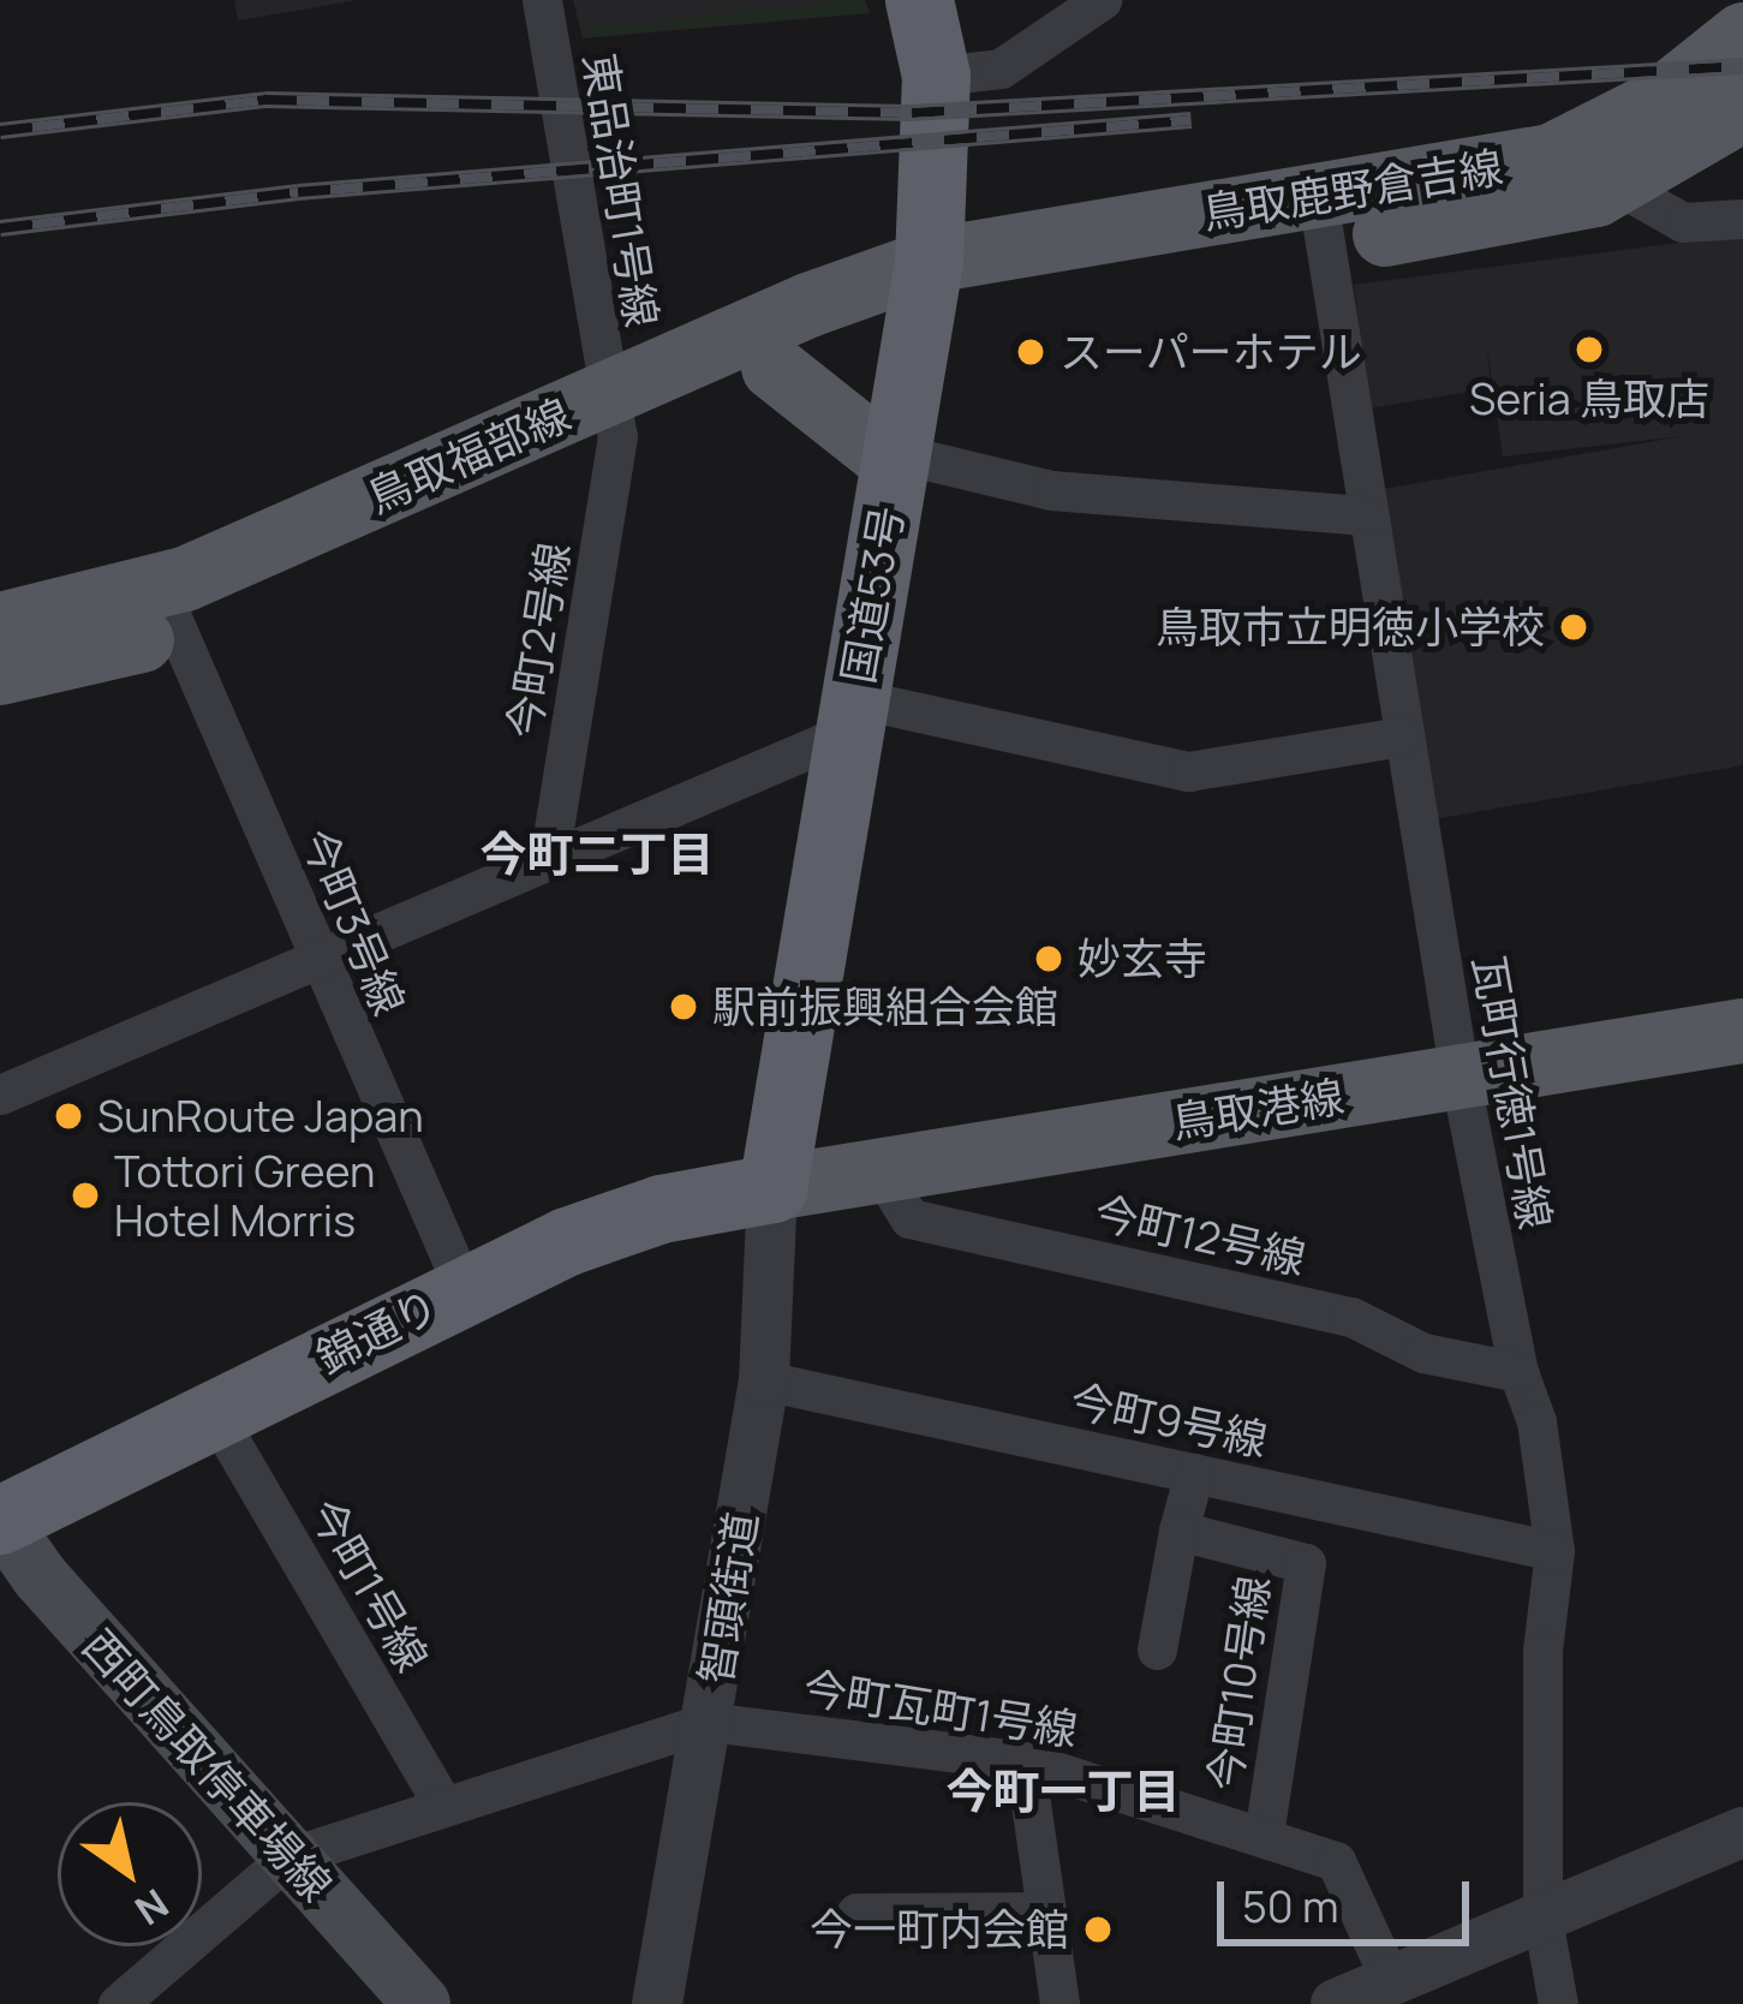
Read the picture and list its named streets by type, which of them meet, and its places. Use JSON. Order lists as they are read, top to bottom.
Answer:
{
  "streets": {
    "highway": ["国道53号", "錦通り"],
    "main road": [
      "鳥取鹿野倉吉線",
      "鳥取福部線",
      "鳥取港線",
      "西町鳥取停車場線"
    ],
    "street": [
      "東品治町1号線",
      "今町2号線",
      "今町3号線",
      "瓦町行徳1号線",
      "今町12号線",
      "今町9号線",
      "今町1号線",
      "智頭街道",
      "今町10号線",
      "今町瓦町1号線"
    ]
  },
  "crossings": [
    ["東品治町1号線", "鳥取福部線"],
    ["東品治町1号線", "今町2号線"],
    ["鳥取鹿野倉吉線", "鳥取福部線"],
    ["鳥取鹿野倉吉線", "国道53号"],
    ["鳥取鹿野倉吉線", "瓦町行徳1号線"],
    ["鳥取福部線", "国道53号"],
    ["鳥取福部線", "今町2号線"],
    ["鳥取福部線", "今町3号線"],
    ["国道53号", "鳥取港線"],
    ["国道53号", "錦通り"],
    ["国道53号", "智頭街道"],
    ["今町3号線", "錦通り"],
    ["瓦町行徳1号線", "鳥取港線"],
    ["瓦町行徳1号線", "今町12号線"],
    ["瓦町行徳1号線", "今町9号線"],
    ["鳥取港線", "今町12号線"],
    ["鳥取港線", "錦通り"],
    ["鳥取港線", "智頭街道"],
    ["錦通り", "今町1号線"],
    ["錦通り", "智頭街道"],
    ["錦通り", "西町鳥取停車場線"],
    ["今町9号線", "智頭街道"],
    ["今町1号線", "今町瓦町1号線"],
    ["智頭街道", "今町瓦町1号線"],
    ["今町10号線", "今町瓦町1号線"],
    ["今町瓦町1号線", "西町鳥取停車場線"]
  ],
  "districts": ["今町二丁目", "今町一丁目"],
  "places": [
    "Seria 鳥取店",
    "スーパーホテル",
    "鳥取市立明徳小学校",
    "妙玄寺",
    "駅前振興組合会館",
    "SunRoute Japan",
    "Tottori Green Hotel Morris",
    "今一町内会館"
  ],
  "scale_bar": "50 m",
  "north": "bottom right"
}
